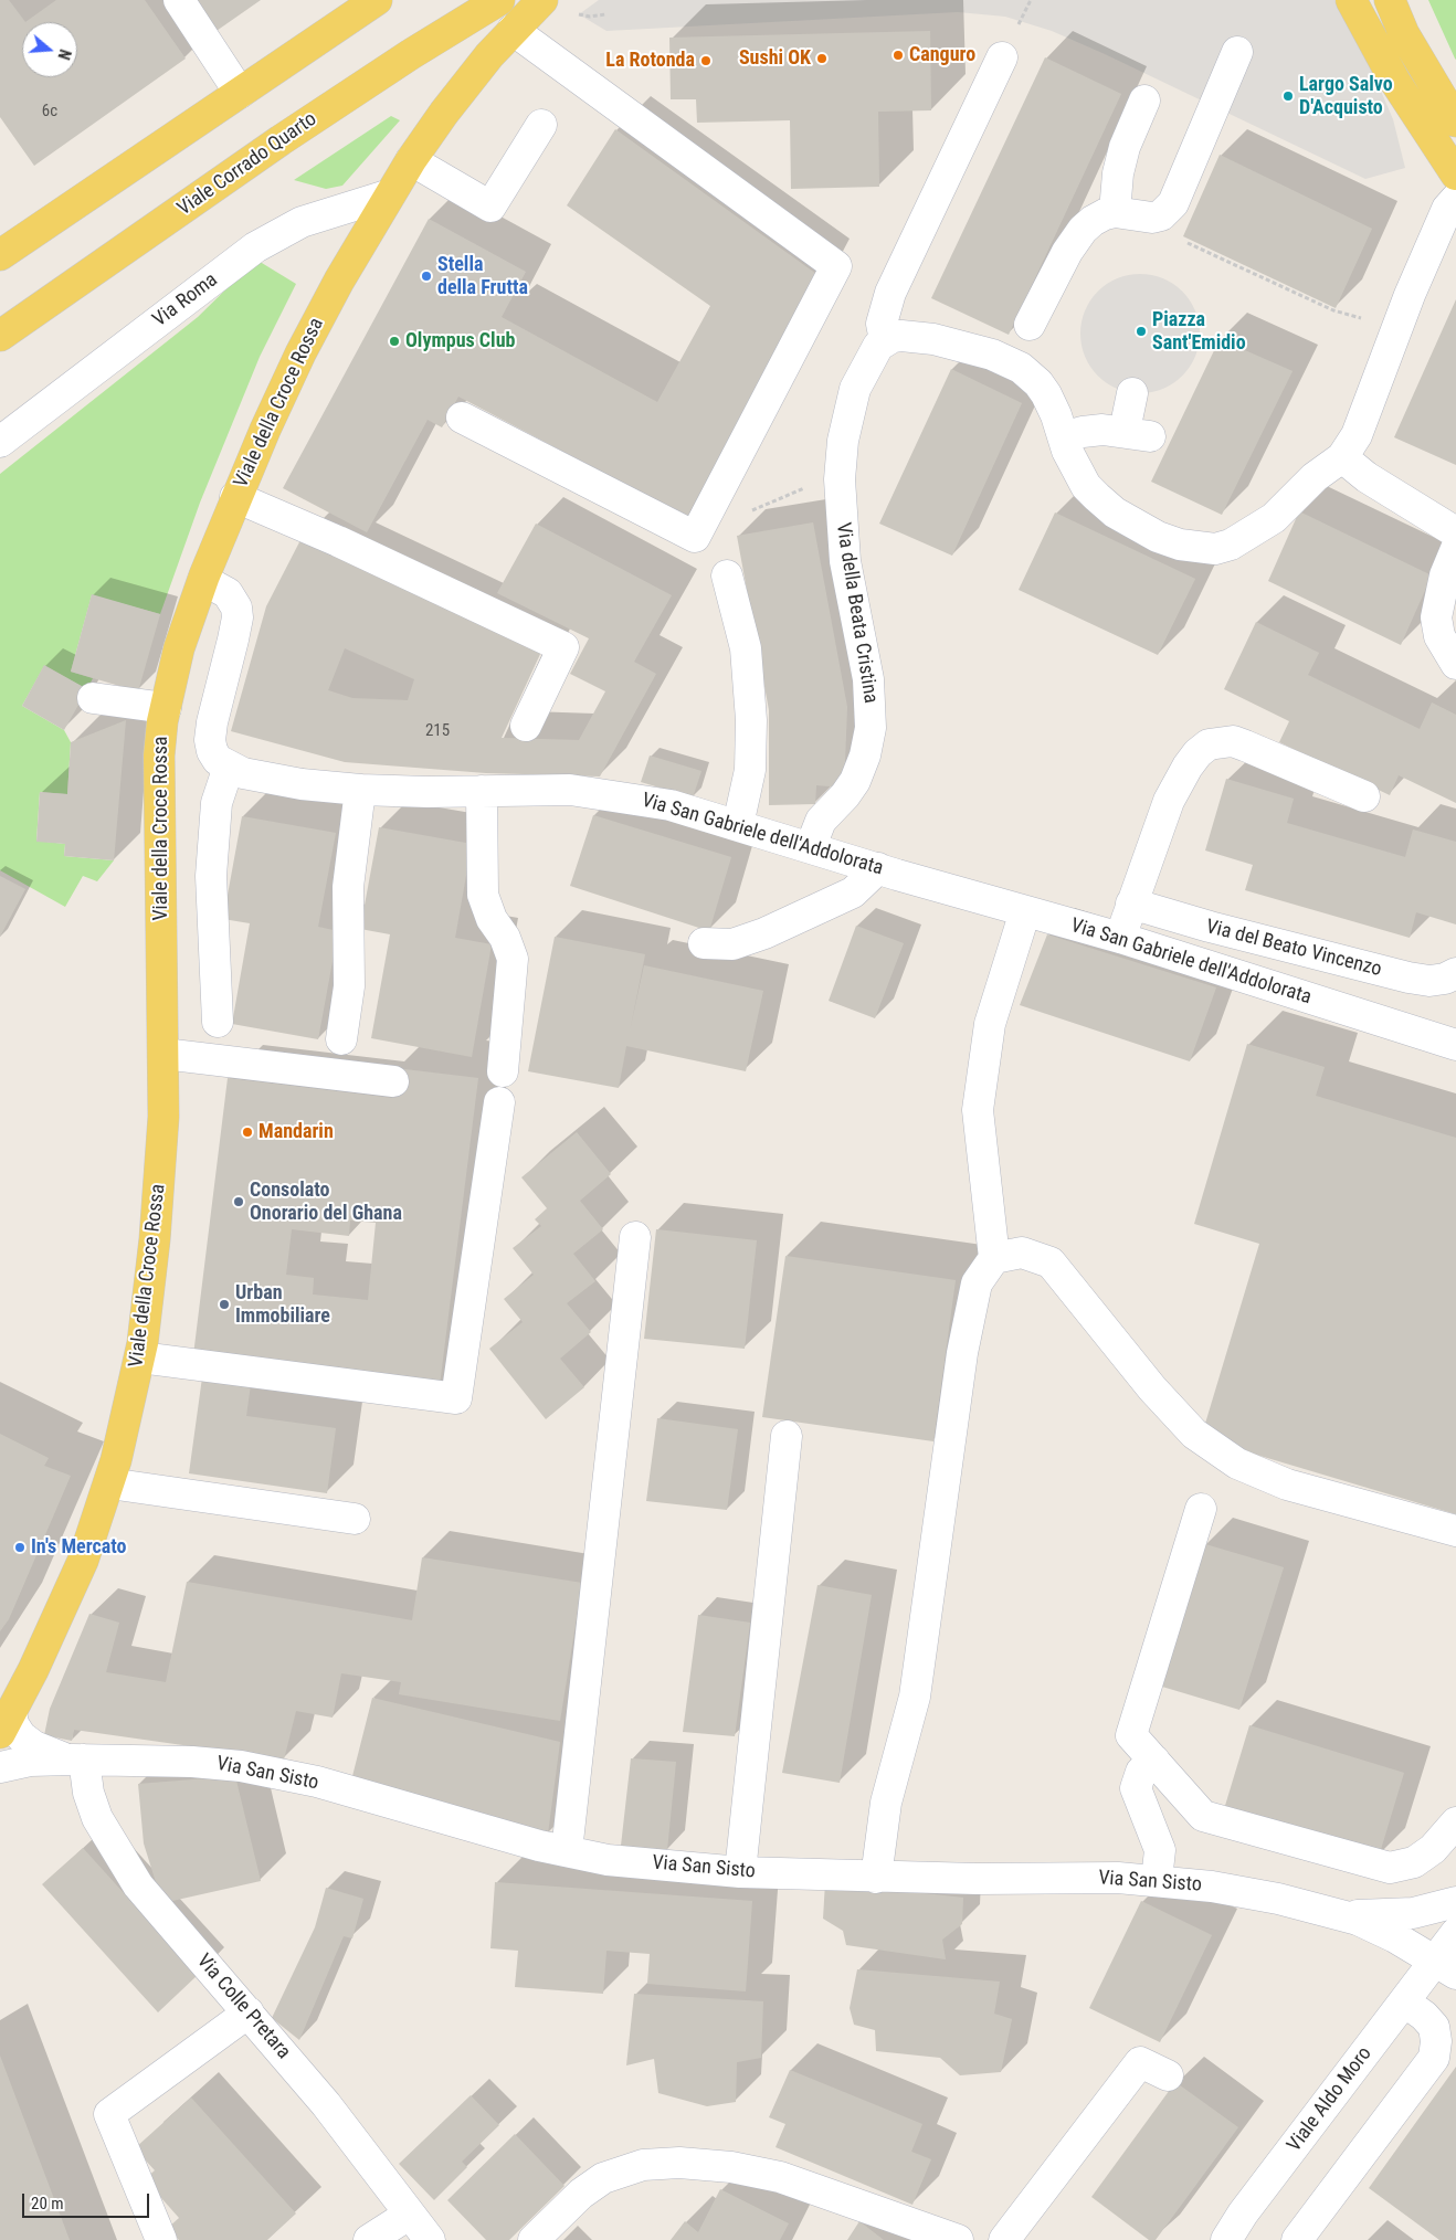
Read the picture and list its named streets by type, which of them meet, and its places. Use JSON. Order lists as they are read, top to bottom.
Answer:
{
  "streets": {
    "main road": ["Viale Corrado Quarto", "Viale della Croce Rossa"],
    "street": [
      "Via Roma",
      "Via della Beata Cristina",
      "Via San Gabriele dell'Addolorata",
      "Via del Beato Vincenzo",
      "Via San Sisto",
      "Via Colle Pretara",
      "Viale Aldo Moro"
    ]
  },
  "crossings": [
    ["Via Roma", "Viale della Croce Rossa"],
    ["Viale della Croce Rossa", "Via San Sisto"],
    ["Via della Beata Cristina", "Via San Gabriele dell'Addolorata"],
    ["Via San Sisto", "Via Colle Pretara"],
    ["Via San Sisto", "Viale Aldo Moro"]
  ],
  "places": [
    "Canguro",
    "Sushi OK",
    "La Rotonda",
    "Largo Salvo D'Acquisto",
    "Stella della Frutta",
    "Piazza Sant'Emidio",
    "Olympus Club",
    "Mandarin",
    "Consolato Onorario del Ghana",
    "Urban Immobiliare",
    "In's Mercato"
  ],
  "house_numbers": ["6c", "215"],
  "scale_bar": "20 m",
  "north": "right"
}
